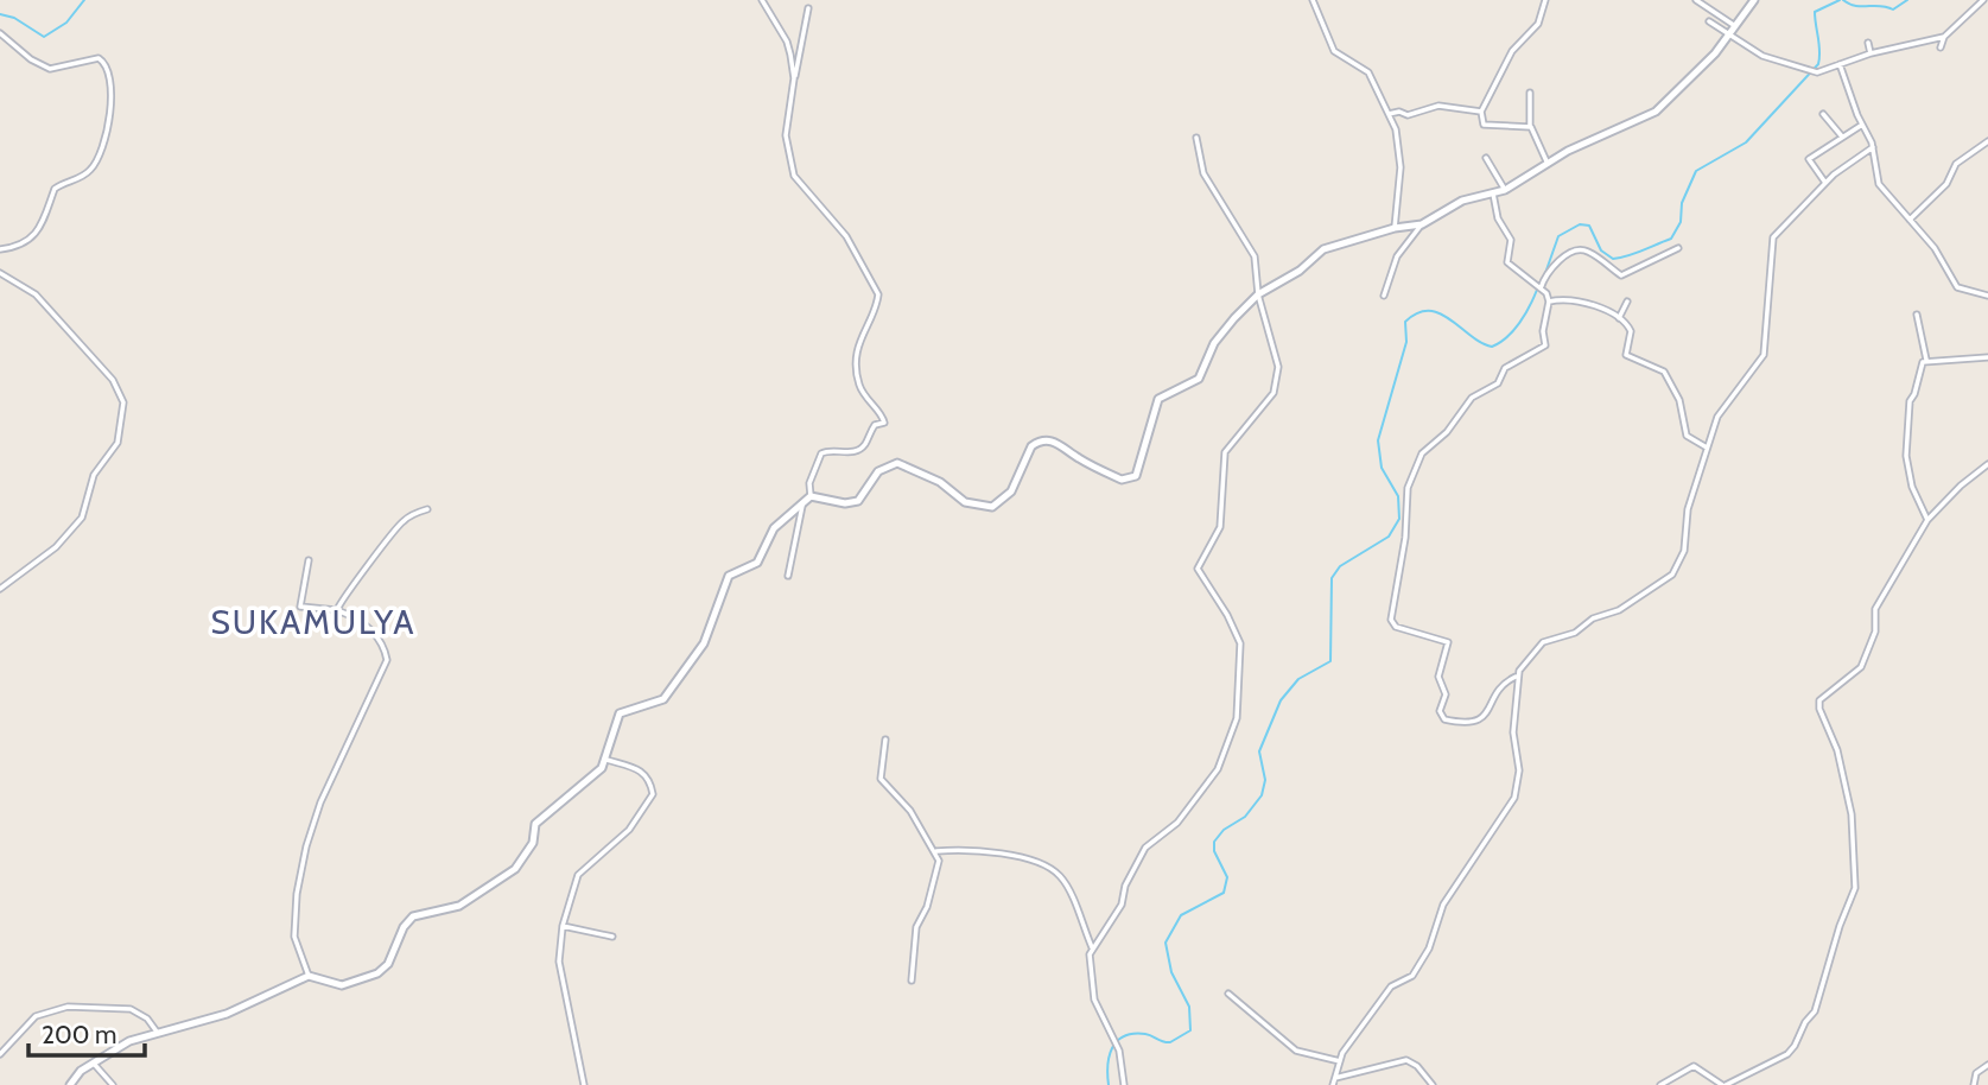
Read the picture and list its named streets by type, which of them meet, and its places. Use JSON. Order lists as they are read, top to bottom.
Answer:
{
  "districts": ["SUKAMULYA"],
  "scale_bar": "200 m"
}
